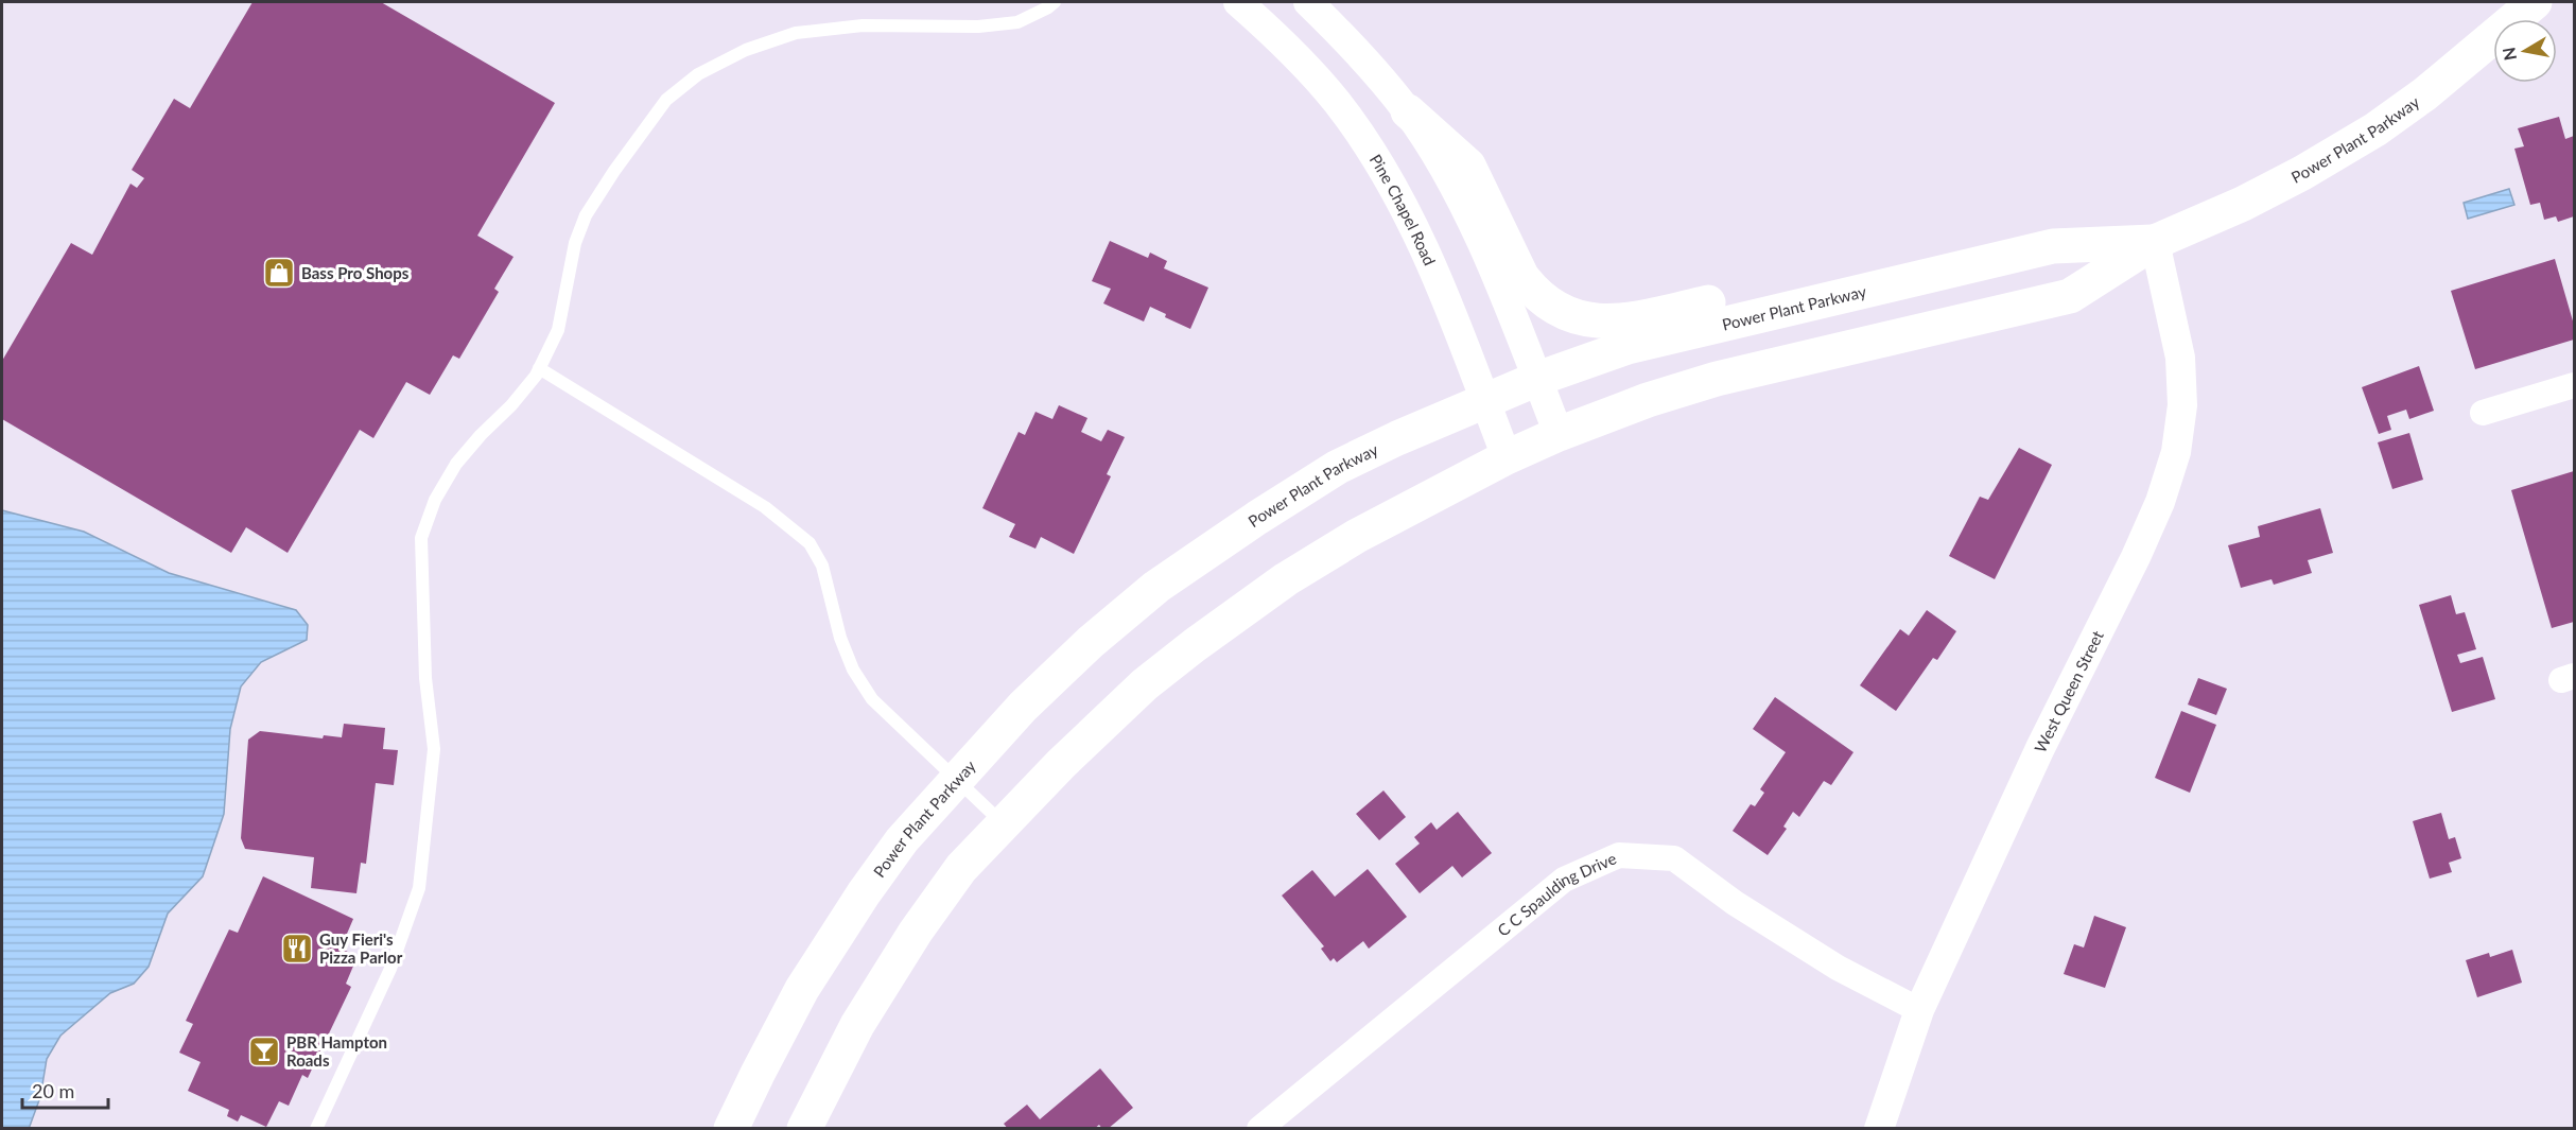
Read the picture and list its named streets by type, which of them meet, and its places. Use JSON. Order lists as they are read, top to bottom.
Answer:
{
  "streets": {
    "main road": ["Power Plant Parkway"],
    "street": ["Pine Chapel Road", "West Queen Street", "C C Spaulding Drive"]
  },
  "crossings": [
    ["Power Plant Parkway", "Pine Chapel Road"],
    ["Power Plant Parkway", "West Queen Street"],
    ["West Queen Street", "C C Spaulding Drive"]
  ],
  "places": {
    "shop": ["Bass Pro Shops"],
    "restaurant": ["Guy Fieri's Pizza Parlor"],
    "bar": ["PBR Hampton Roads"]
  },
  "scale_bar": "20 m",
  "north": "left"
}
